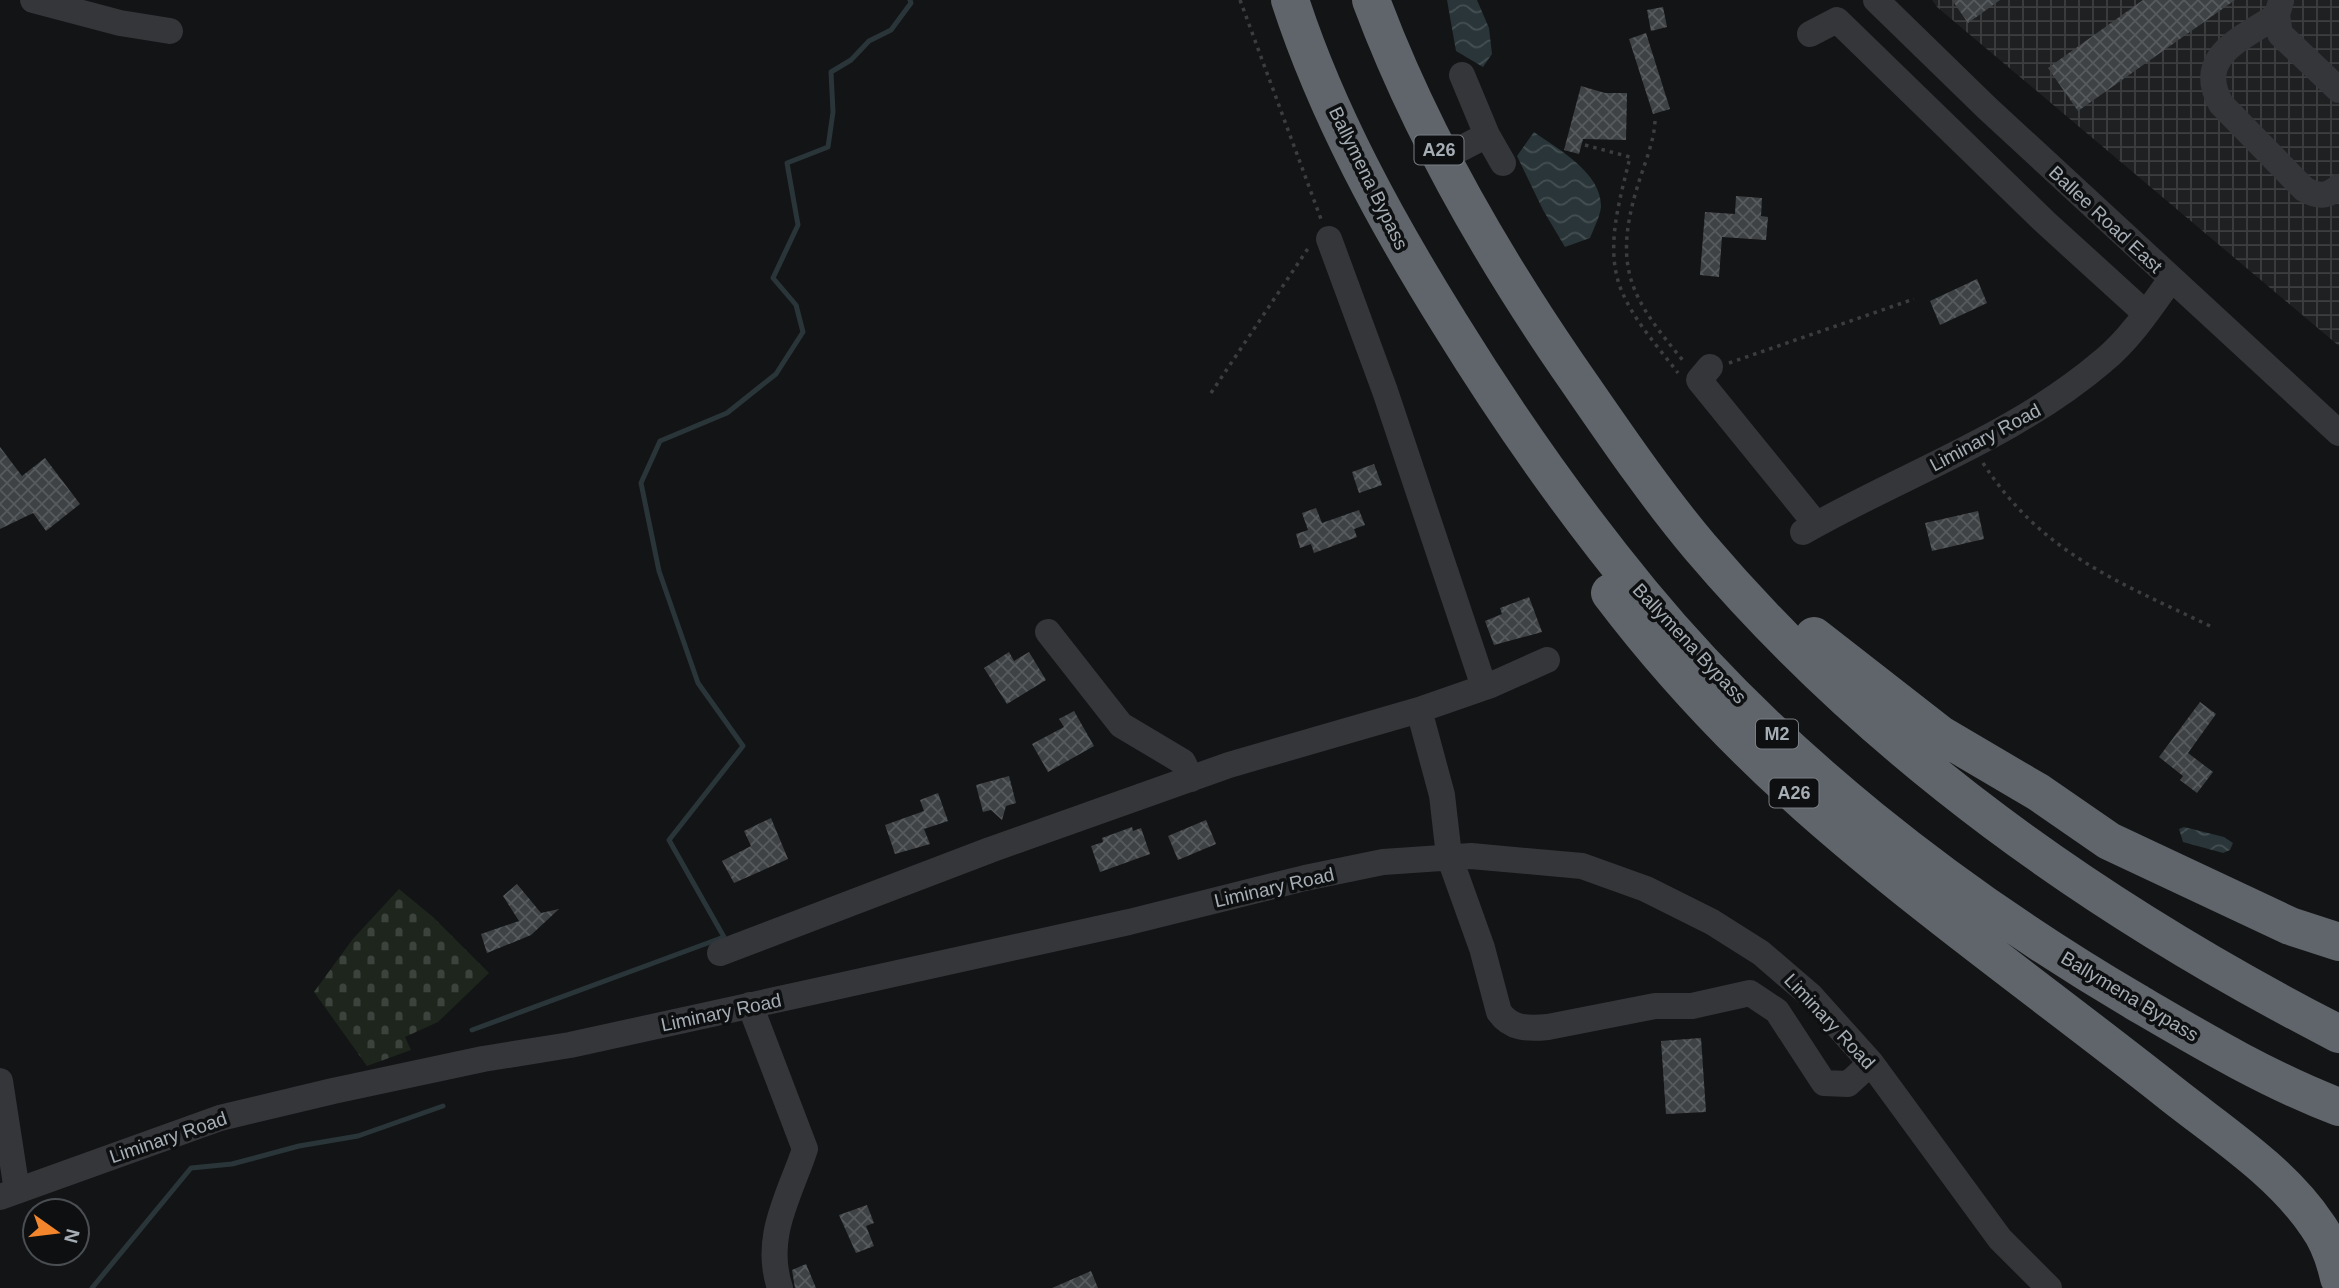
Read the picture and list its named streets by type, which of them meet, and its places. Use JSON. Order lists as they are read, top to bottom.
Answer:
{
  "streets": {
    "highway": ["A26", "Ballymena Bypass", "M2"],
    "street": ["Ballee Road East", "Liminary Road"]
  },
  "crossings": [
    ["A26", "Ballymena Bypass"],
    ["Ballee Road East", "Liminary Road"]
  ],
  "north": "right"
}
